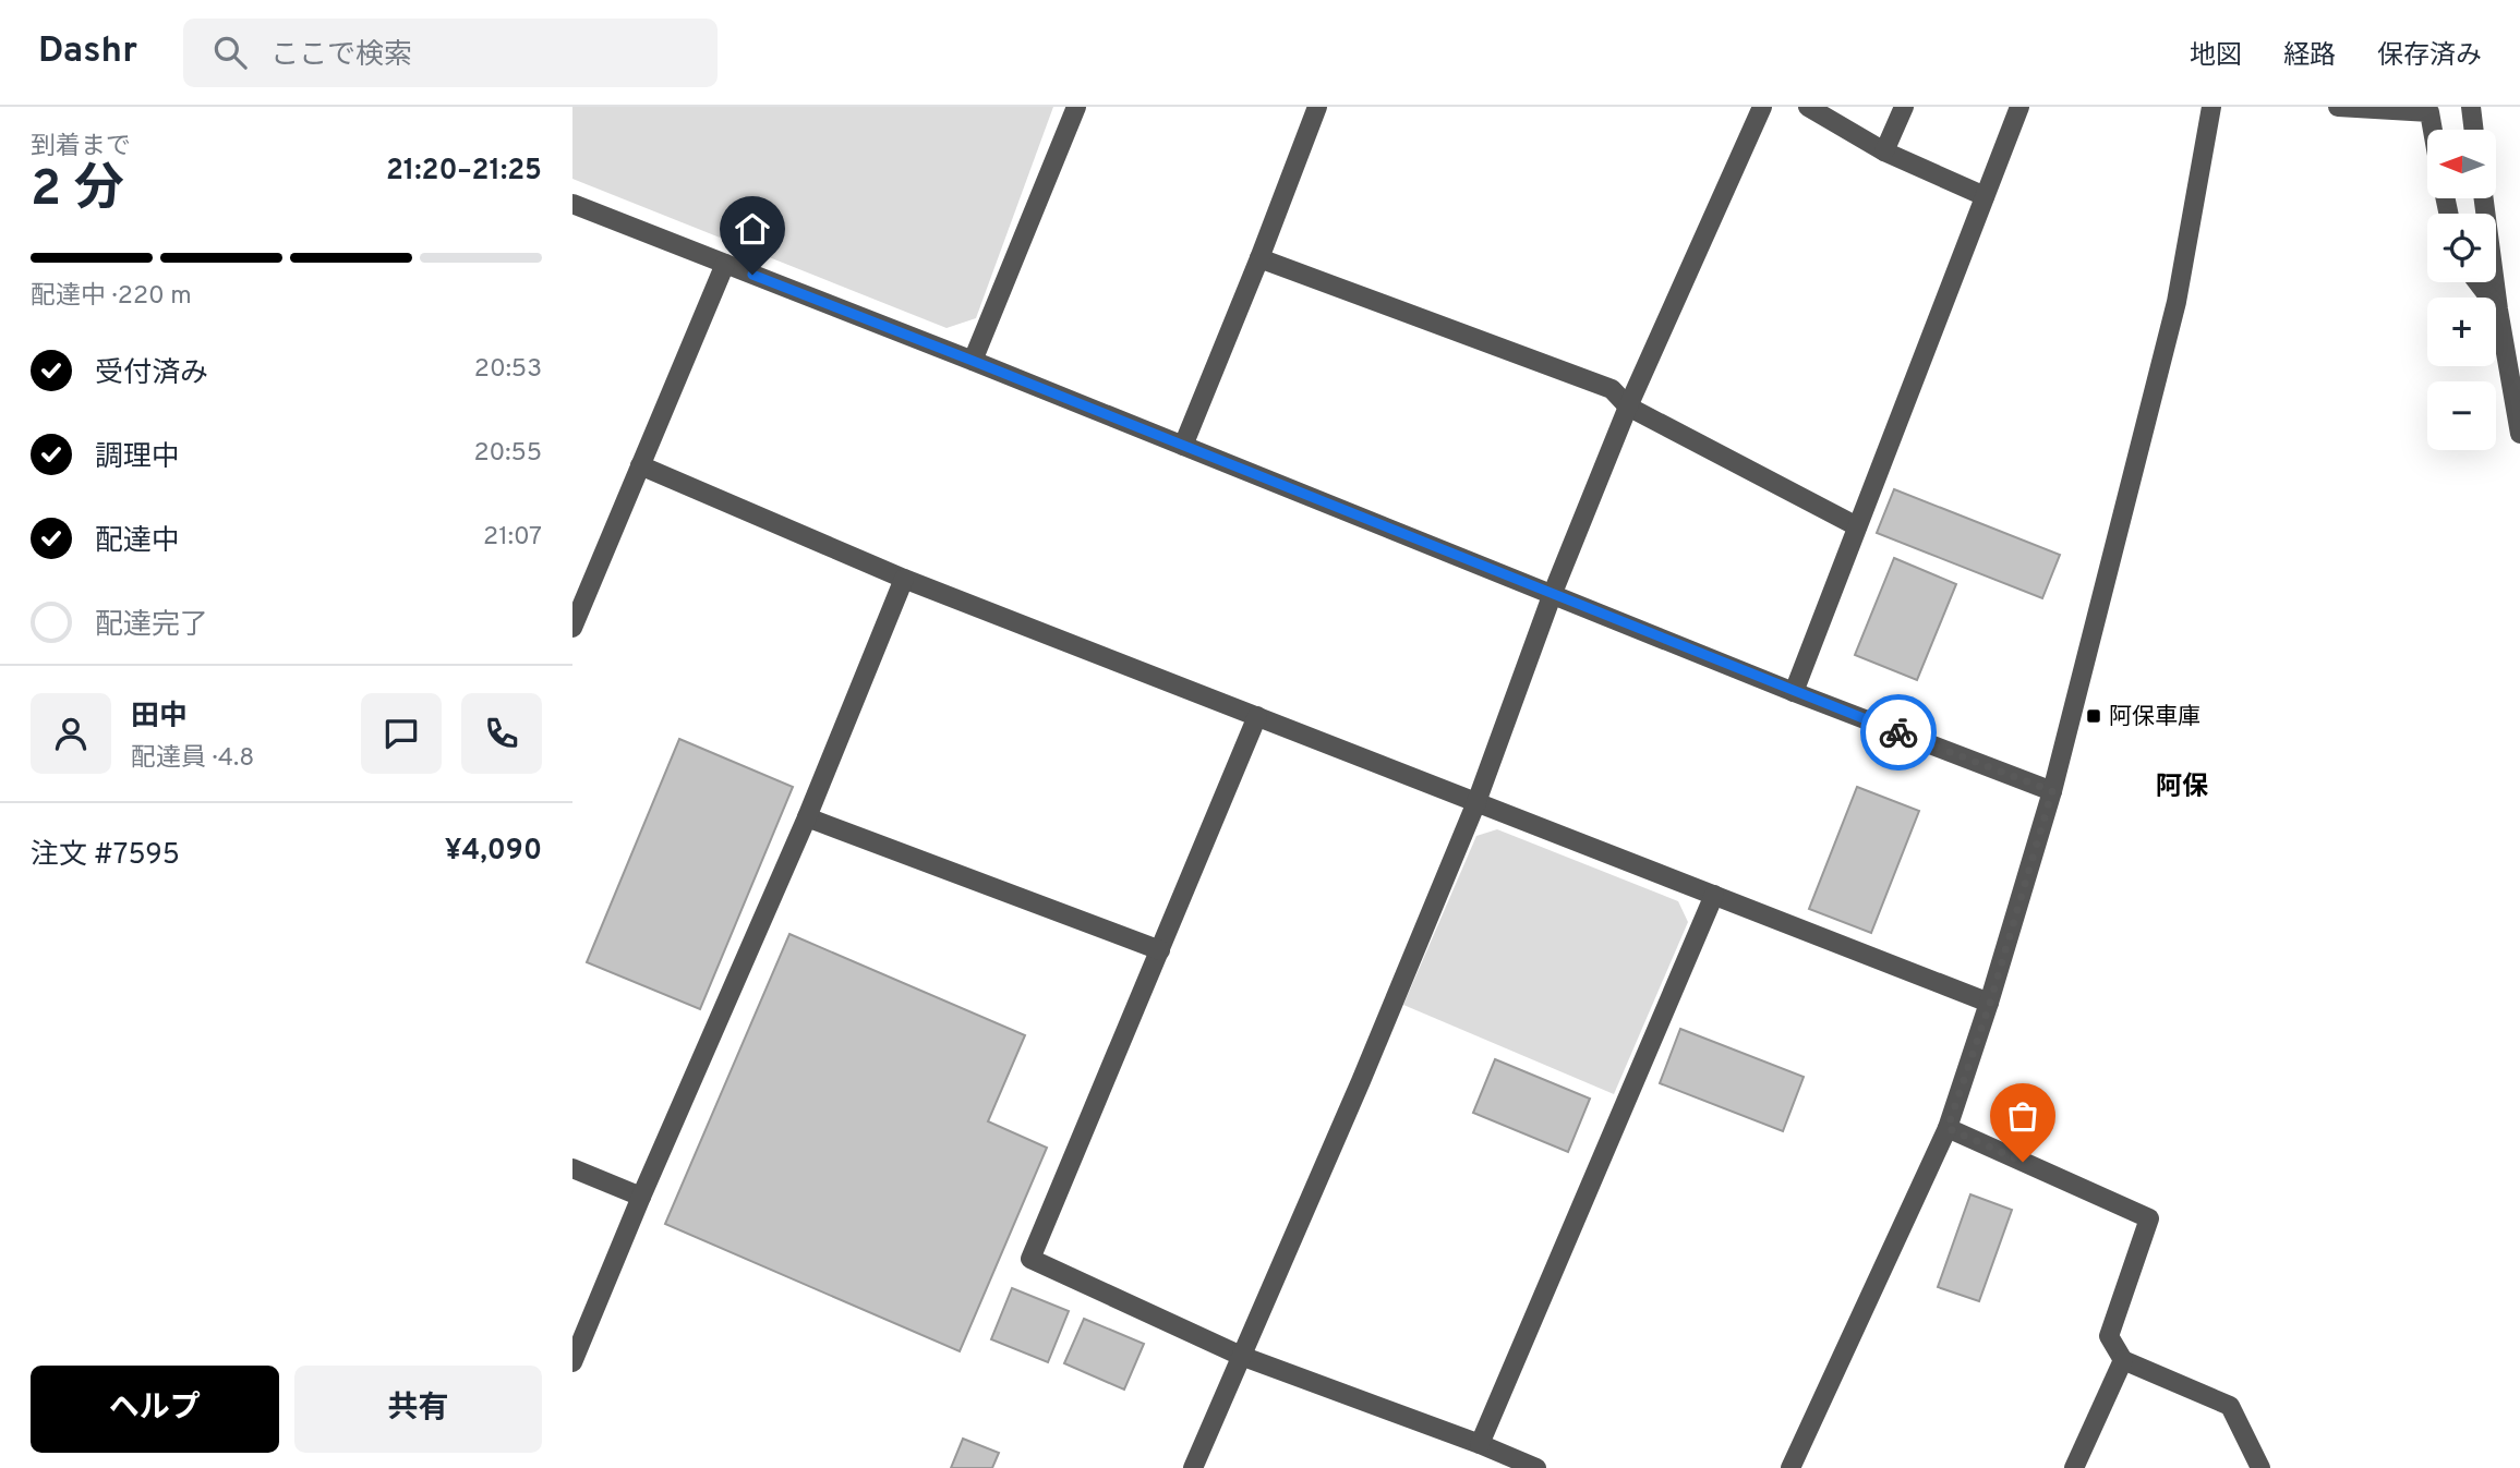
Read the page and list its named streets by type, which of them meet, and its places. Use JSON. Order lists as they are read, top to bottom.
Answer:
{
  "districts": ["阿保"],
  "places": {
    "transit": ["阿保車庫"]
  },
  "north": "left",
  "page": {
    "header": "Dashr",
    "search": "ここで検索",
    "nav": ["地図", "経路", "保存済み"],
    "heading": ["2 分", "到着まで", "21:20–21:25"],
    "panel": [
      "田中",
      "配達員 · 4.8",
      "注文 #7595",
      "¥4,090"
    ],
    "map_buttons": ["+", "−"],
    "bar": "配達中 · 220 m",
    "list": [
      ["受付済み", "20:53"],
      ["調理中", "20:55"],
      ["配達中", "21:07"],
      "配達完了"
    ],
    "buttons": ["ヘルプ", "共有"]
  }
}
